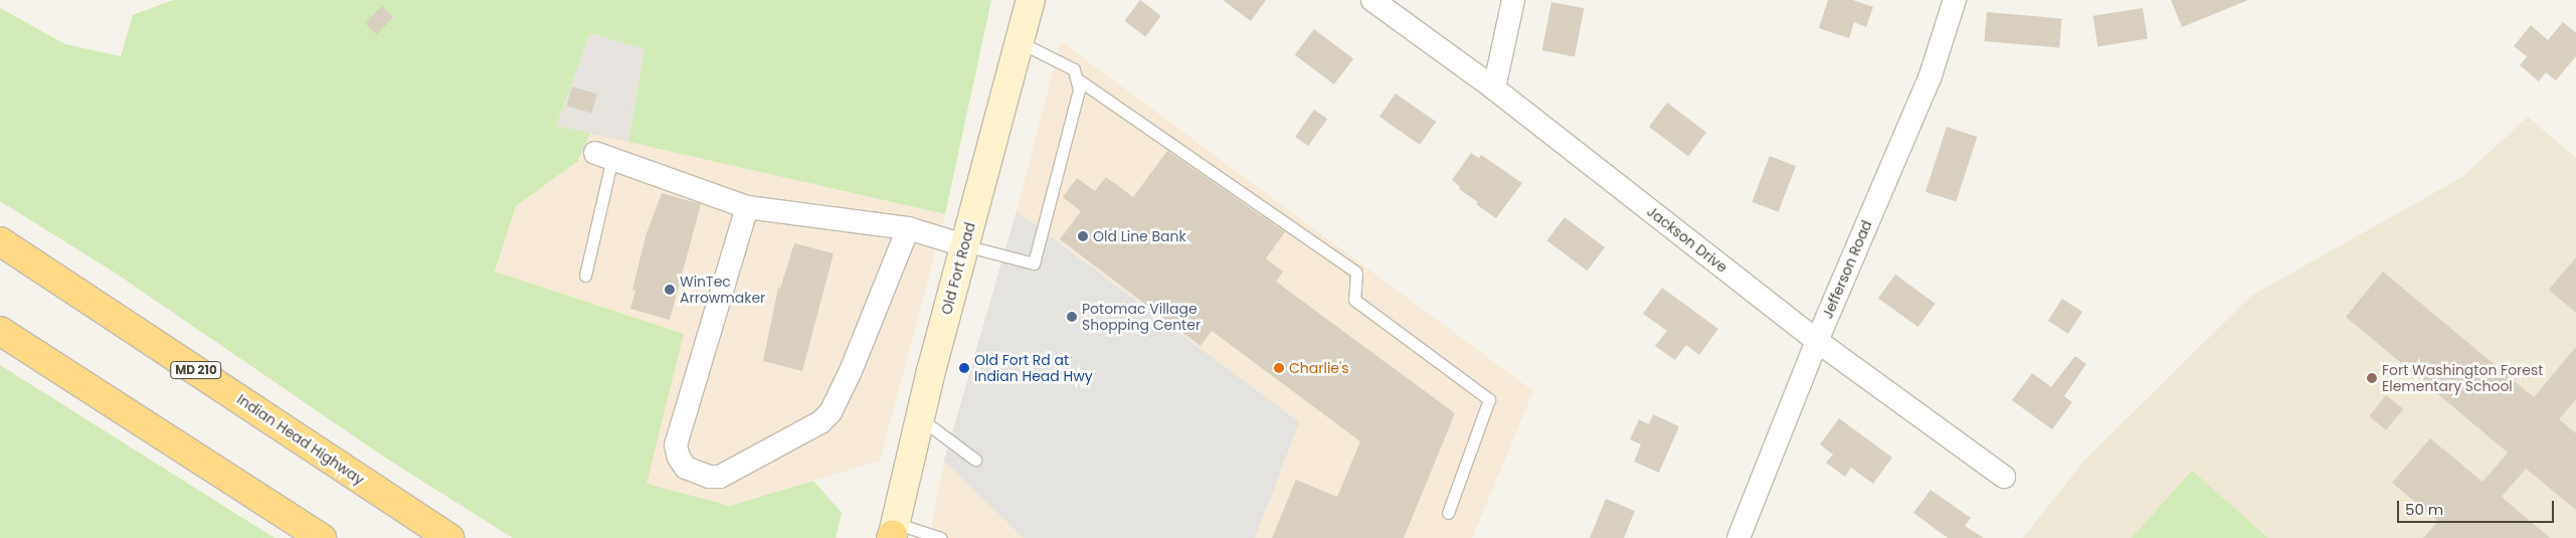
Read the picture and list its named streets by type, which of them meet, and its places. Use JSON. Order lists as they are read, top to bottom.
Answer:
{
  "streets": {
    "highway": ["MD 210", "Indian Head Highway"],
    "main road": ["Old Fort Road"],
    "street": ["Jackson Drive", "Jefferson Road"]
  },
  "crossings": [
    ["Jackson Drive", "Jefferson Road"]
  ],
  "places": [
    "Old Line Bank",
    "WinTec Arrowmaker",
    "Potomac Village Shopping Center",
    "Old Fort Rd at Indian Head Hwy",
    "Charlie's",
    "Fort Washington Forest Elementary School"
  ],
  "scale_bar": "50 m"
}
